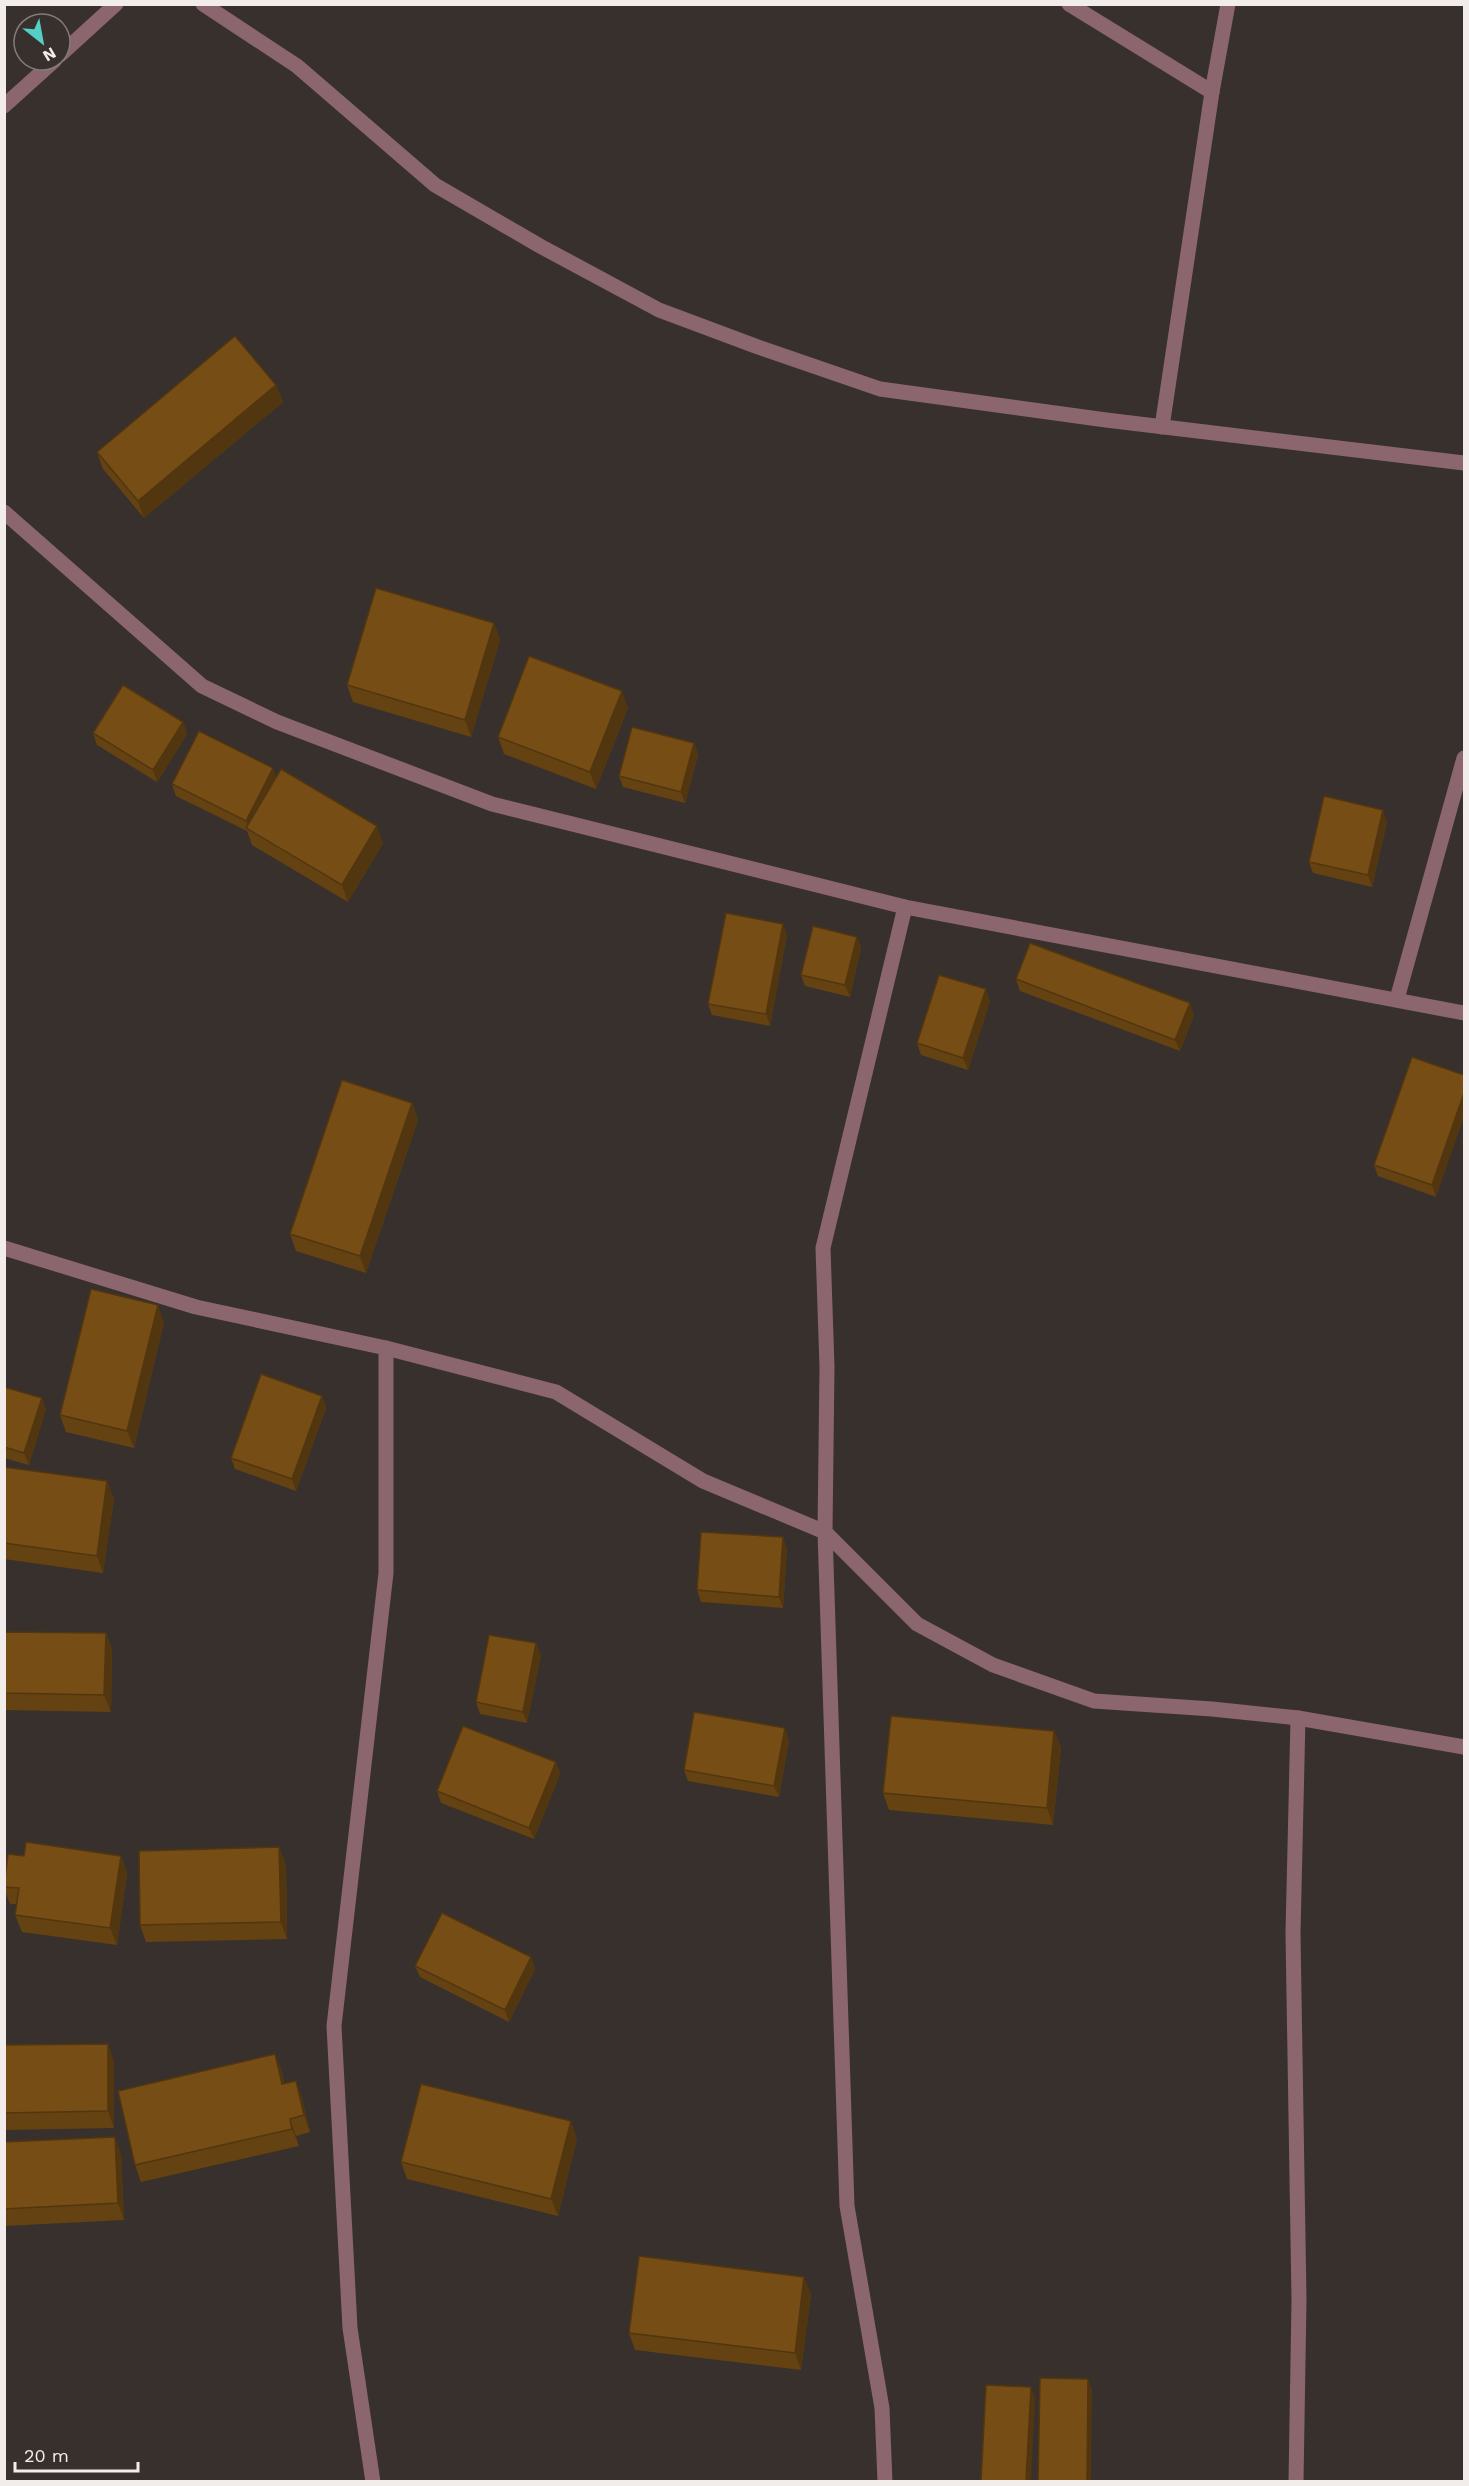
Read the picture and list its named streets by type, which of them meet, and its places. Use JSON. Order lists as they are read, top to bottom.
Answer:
{
  "scale_bar": "20 m",
  "north": "bottom right"
}
